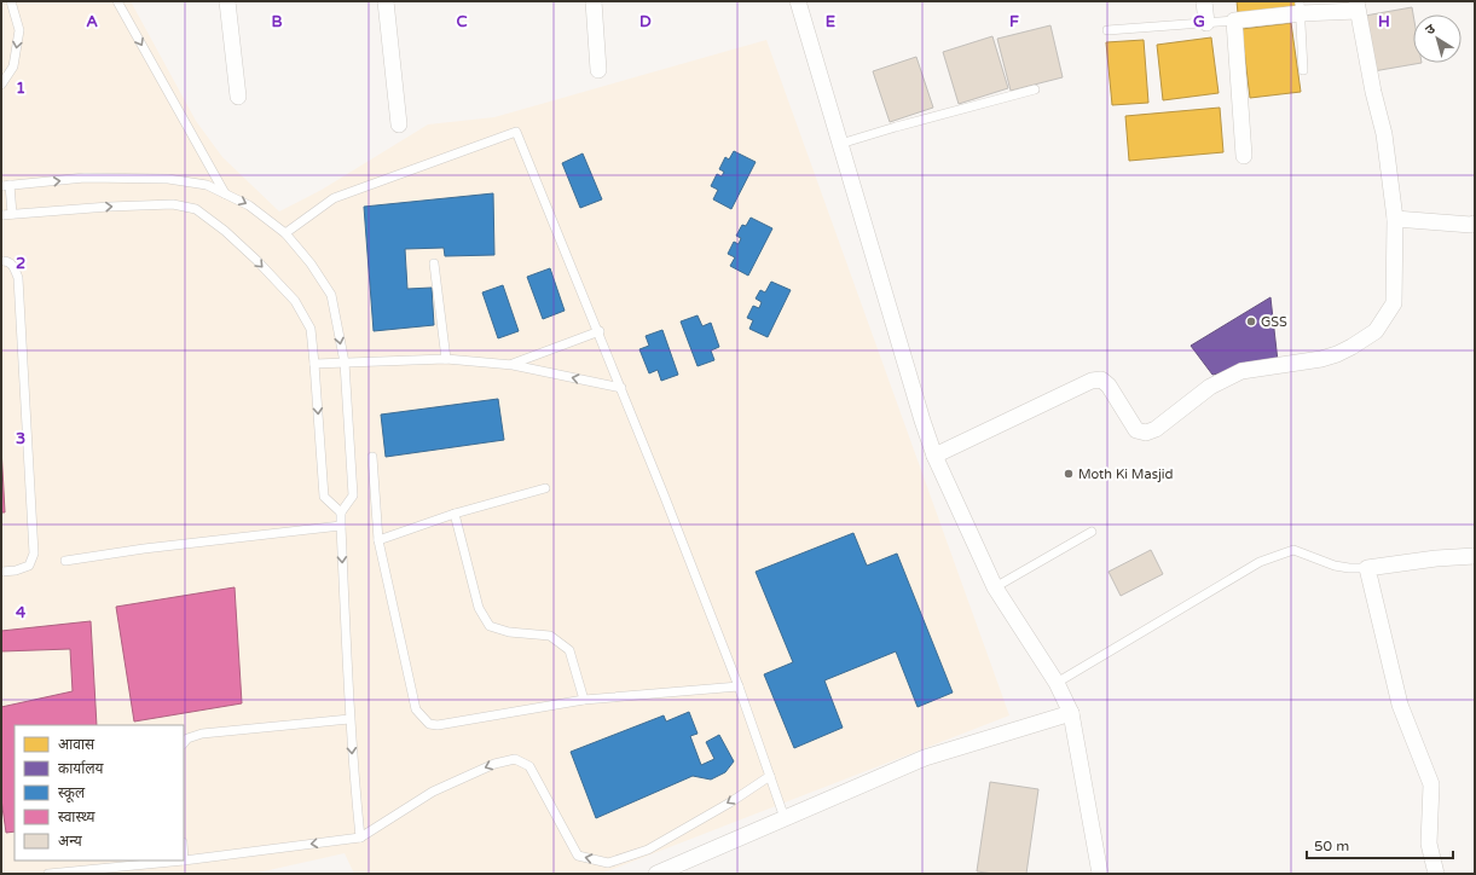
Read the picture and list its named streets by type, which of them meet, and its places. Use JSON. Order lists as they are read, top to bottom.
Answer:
{
  "places": ["GSS", "Moth Ki Masjid"],
  "legend": [
    "आवास",
    "कार्यालय",
    "स्कूल",
    "स्वास्थ्य",
    "अन्य"
  ],
  "scale_bar": "50 m",
  "north": "top left",
  "grid": {
    "columns": [
      "A",
      "B",
      "C",
      "D",
      "E",
      "F",
      "G",
      "H"
    ],
    "rows": [
      "1",
      "2",
      "3",
      "4"
    ]
  }
}
